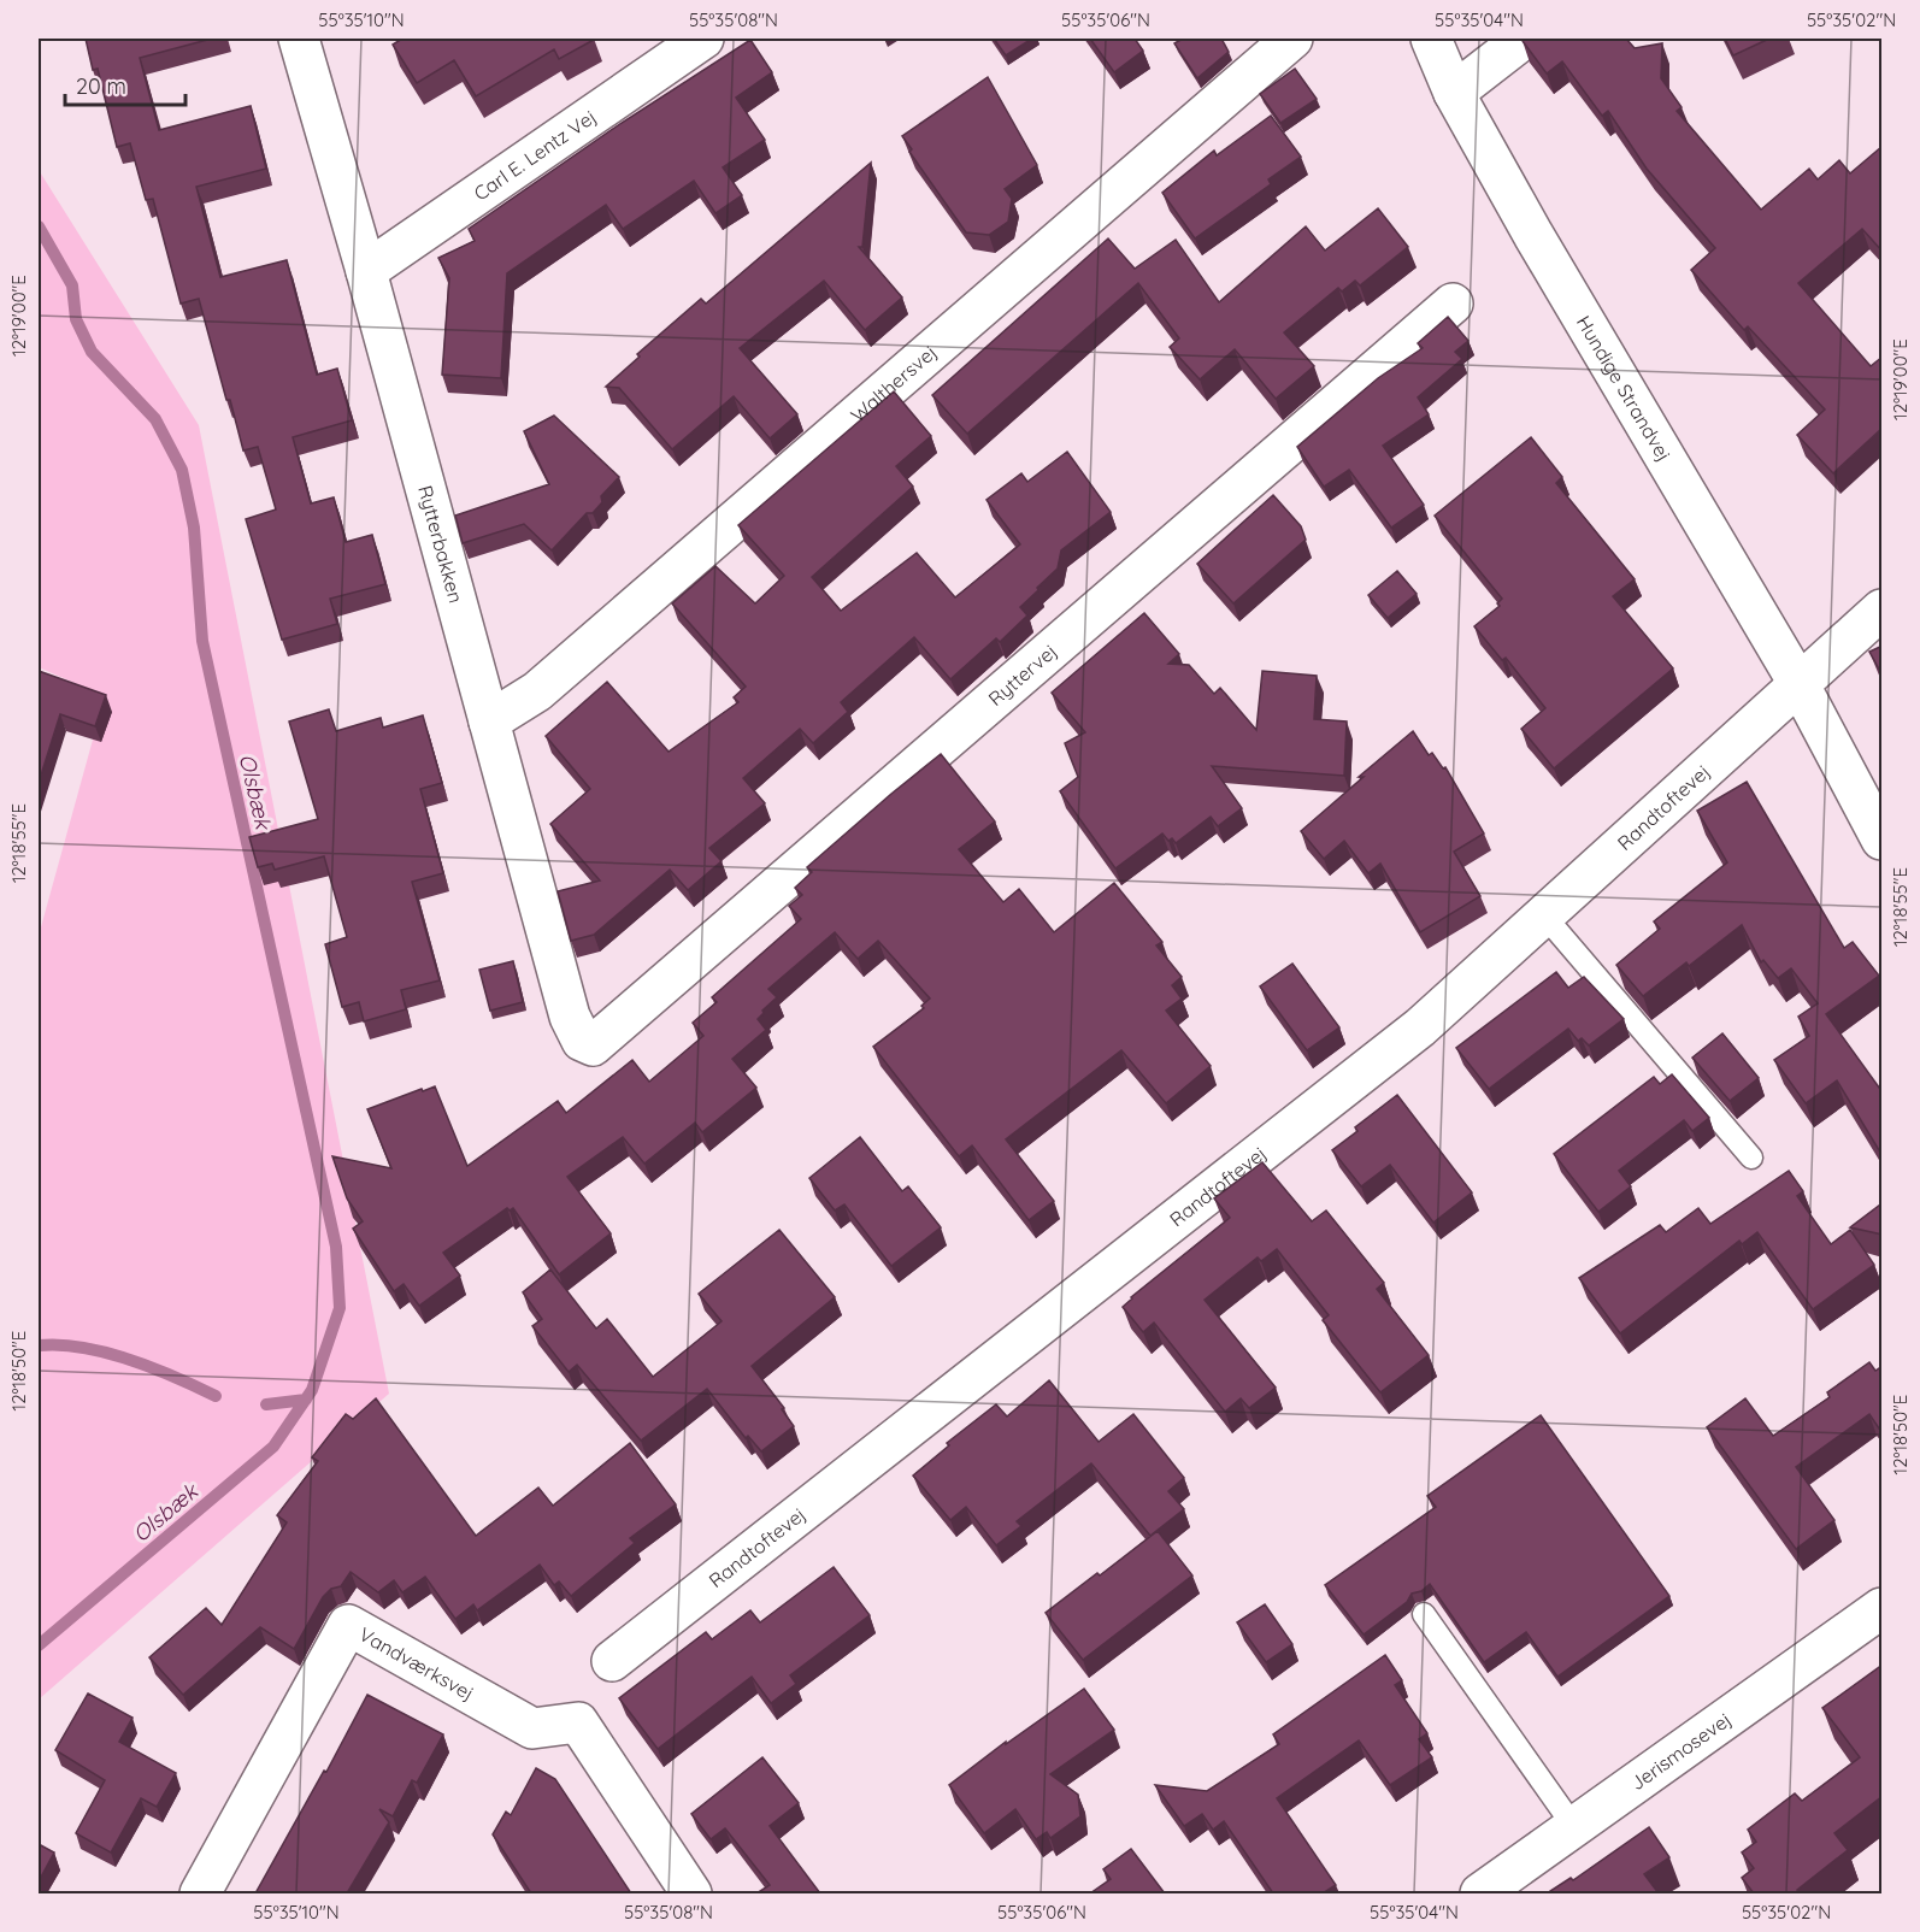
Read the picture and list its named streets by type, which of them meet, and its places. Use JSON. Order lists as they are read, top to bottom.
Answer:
{
  "streets": {
    "street": [
      "Carl E. Lentz Vej",
      "Walthersvej",
      "Hundige Strandvej",
      "Rytterbakken",
      "Ryttervej",
      "Randtoftevej",
      "Vandværksvej",
      "Jerismosevej"
    ]
  },
  "crossings": [
    ["Carl E. Lentz Vej", "Rytterbakken"],
    ["Walthersvej", "Rytterbakken"],
    ["Hundige Strandvej", "Randtoftevej"],
    ["Rytterbakken", "Ryttervej"]
  ],
  "water": ["Olsbæk"],
  "scale_bar": "20 m",
  "coordinates": [
    "55°35'10\"N",
    "55°35'08\"N",
    "55°35'06\"N",
    "55°35'04\"N",
    "55°35'02\"N",
    "12°19'00\"E",
    "12°18'55\"E",
    "12°18'50\"E"
  ]
}
